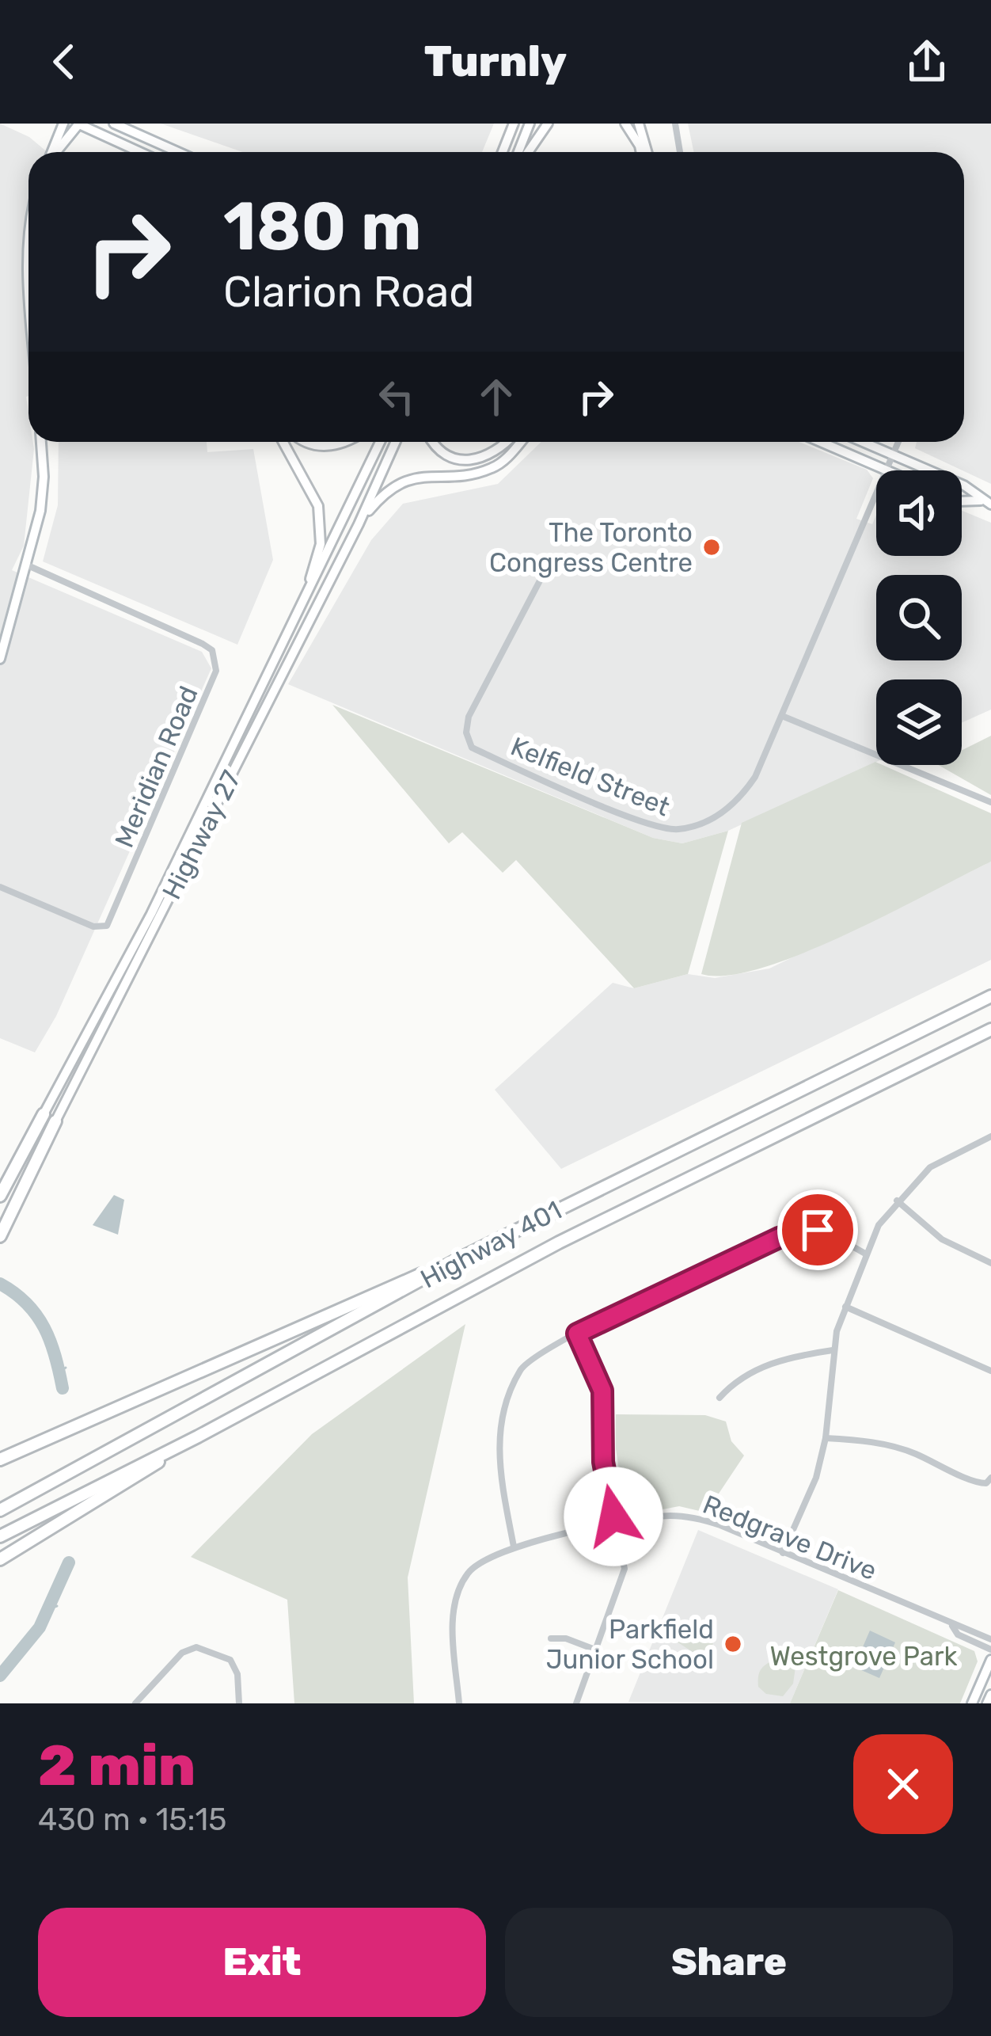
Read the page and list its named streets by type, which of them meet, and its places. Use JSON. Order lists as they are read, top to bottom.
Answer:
{
  "streets": {
    "highway": ["Highway 27", "Highway 401"],
    "street": ["Meridian Road", "Kelfield Street", "Redgrave Drive"]
  },
  "parks": ["Westgrove Park"],
  "places": ["The Toronto Congress Centre", "Parkfield Junior School"],
  "page": {
    "header": "Turnly",
    "turn": ["180 m", "Clarion Road"],
    "heading": ["2 min", "430 m · 15:15"],
    "buttons": ["Exit", "Share"]
  }
}
